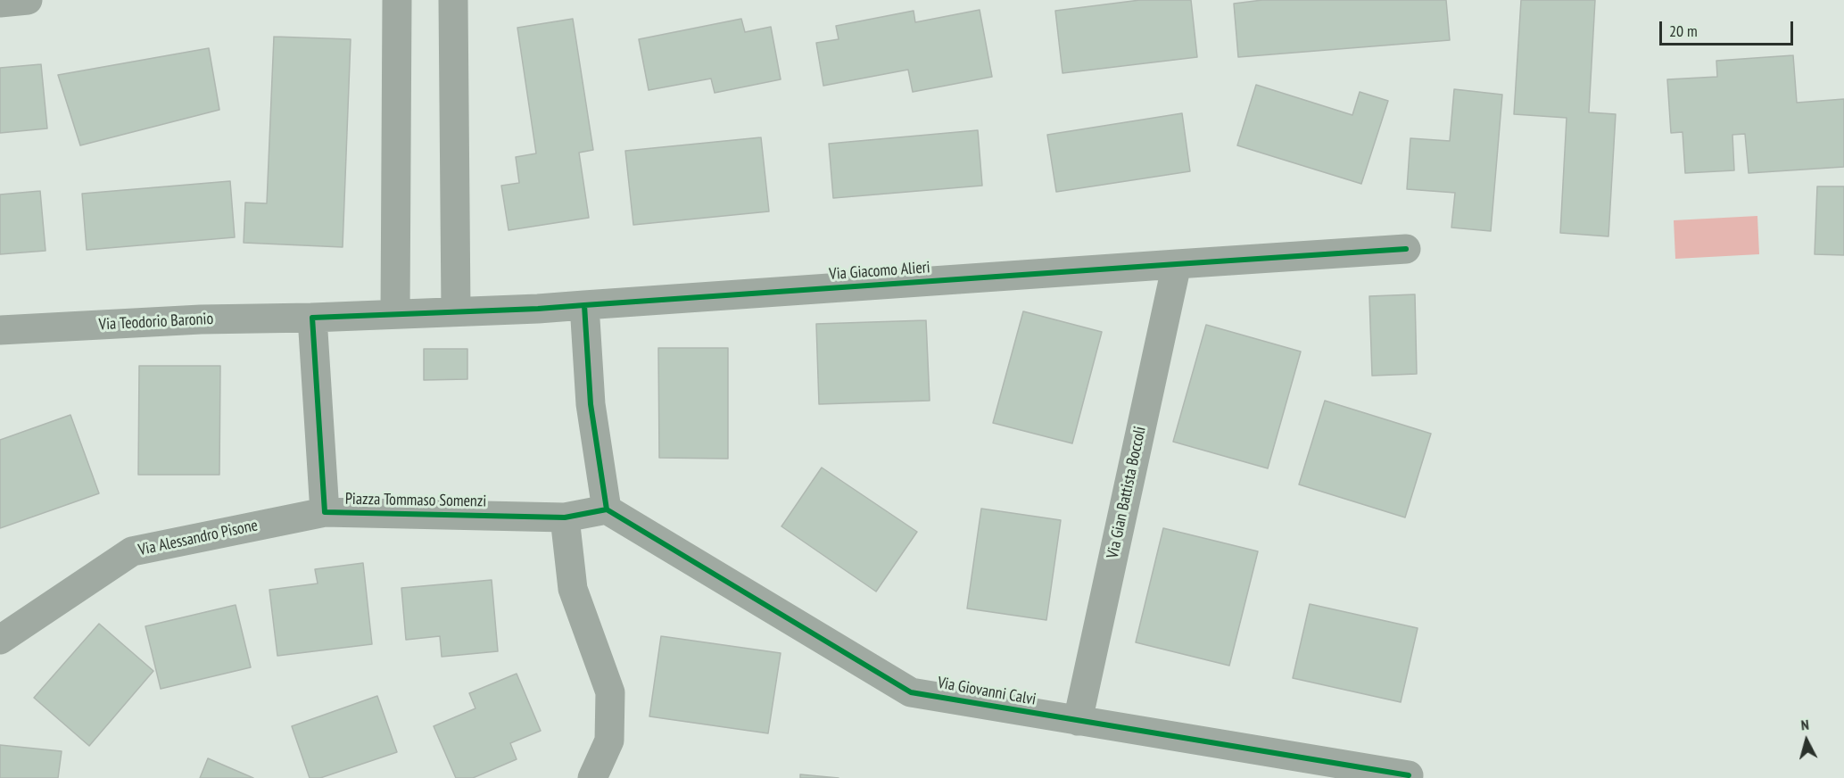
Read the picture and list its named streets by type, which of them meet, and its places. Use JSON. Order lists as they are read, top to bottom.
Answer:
{
  "streets": {
    "street": [
      "Via Giacomo Alieri",
      "Via Teodorio Baronio",
      "Via Gian Battista Boccoli",
      "Piazza Tommaso Somenzi",
      "Via Alessandro Pisone",
      "Via Giovanni Calvi"
    ]
  },
  "crossings": [
    ["Via Giacomo Alieri", "Via Gian Battista Boccoli"],
    ["Via Teodorio Baronio", "Piazza Tommaso Somenzi"],
    ["Via Gian Battista Boccoli", "Via Giovanni Calvi"],
    ["Piazza Tommaso Somenzi", "Via Alessandro Pisone"],
    ["Piazza Tommaso Somenzi", "Via Giovanni Calvi"]
  ],
  "scale_bar": "20 m",
  "north": "top"
}
